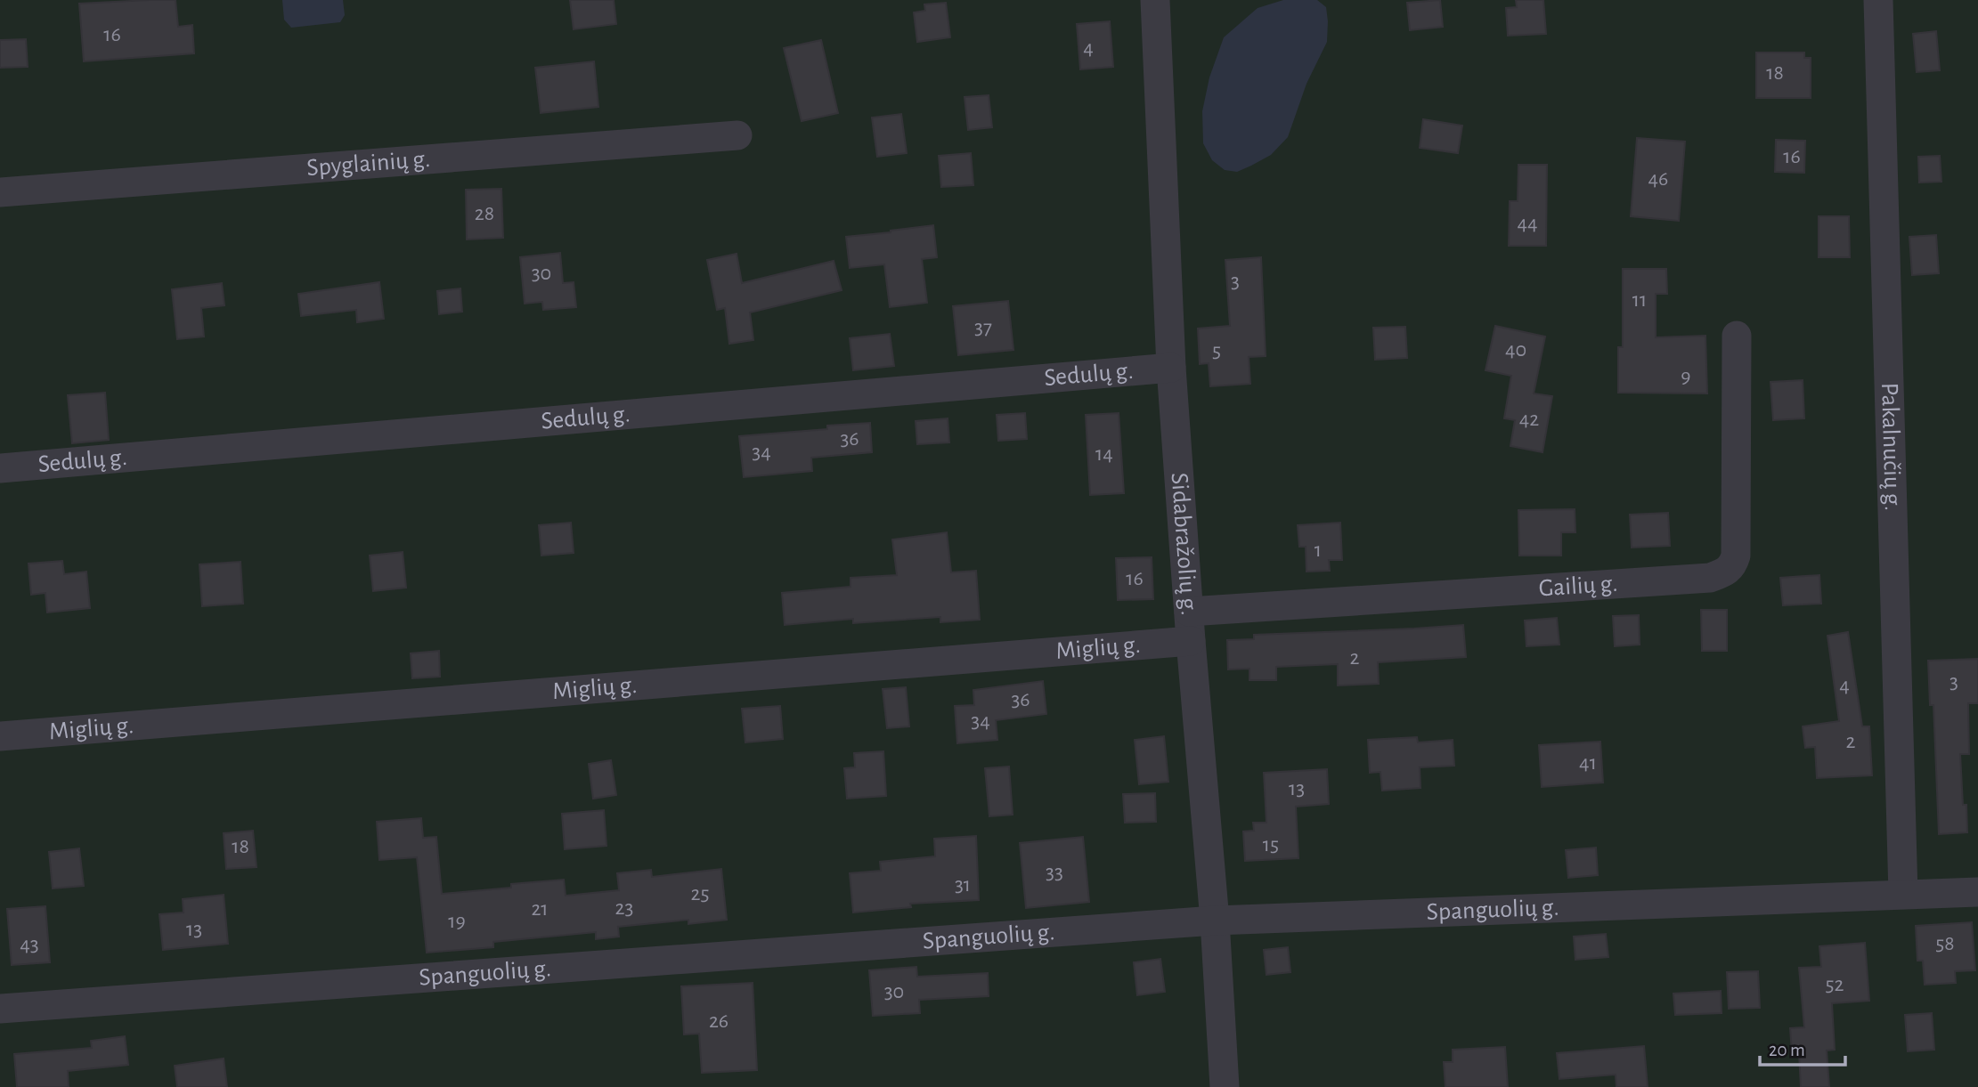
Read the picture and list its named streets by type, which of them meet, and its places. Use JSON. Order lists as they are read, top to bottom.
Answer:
{
  "streets": {
    "street": [
      "Spyglainių g.",
      "Sedulų g.",
      "Pakalnučių g.",
      "Sidabražolių g.",
      "Gailių g.",
      "Miglių g.",
      "Spanguolių g."
    ]
  },
  "crossings": [
    ["Sedulų g.", "Sidabražolių g."],
    ["Pakalnučių g.", "Spanguolių g."],
    ["Sidabražolių g.", "Gailių g."],
    ["Sidabražolių g.", "Miglių g."],
    ["Sidabražolių g.", "Spanguolių g."]
  ],
  "house_numbers": [
    "16",
    "4",
    "18",
    "16",
    "46",
    "28",
    "44",
    "30",
    "3",
    "11",
    "37",
    "40",
    "5",
    "9",
    "42",
    "36",
    "34",
    "14",
    "1",
    "16",
    "2",
    "3",
    "4",
    "36",
    "34",
    "2",
    "41",
    "13",
    "15",
    "18",
    "33",
    "31",
    "25",
    "23",
    "21",
    "19",
    "13",
    "58",
    "43",
    "52",
    "30",
    "26"
  ],
  "scale_bar": "20 m"
}
